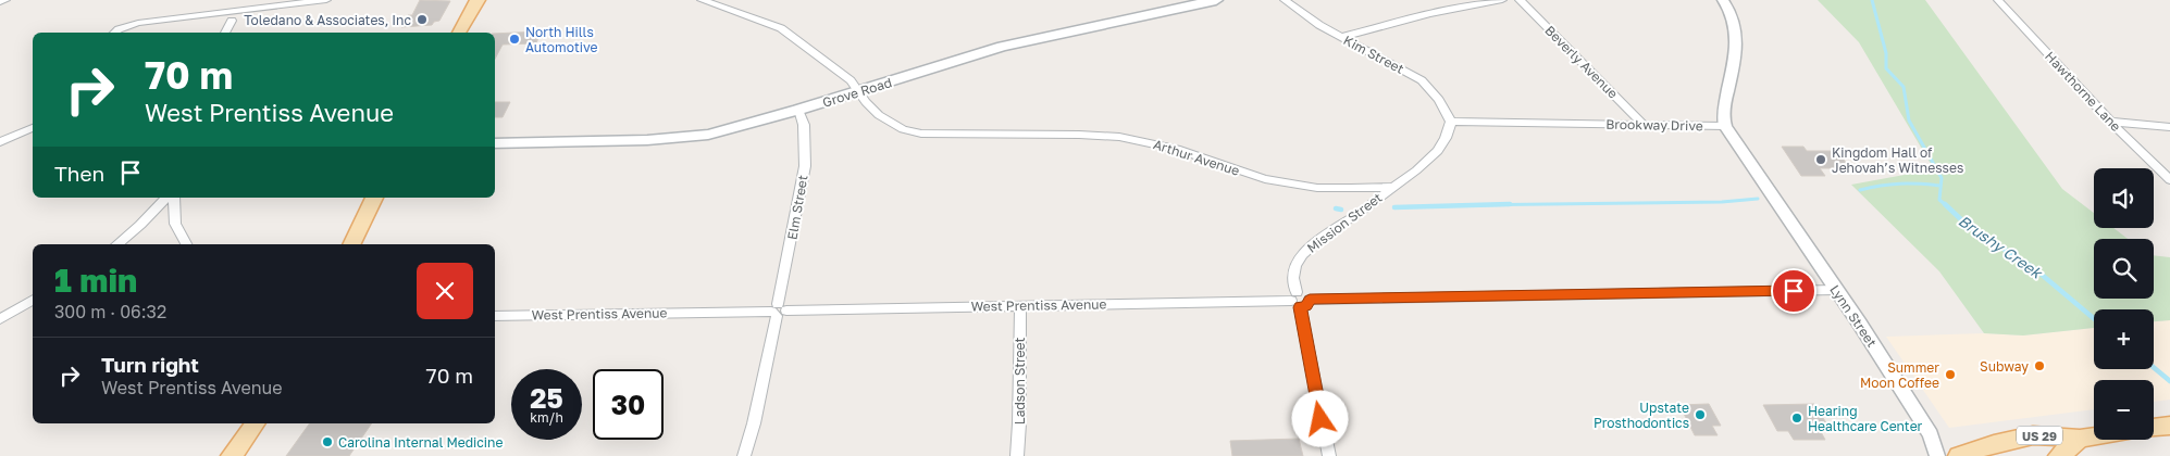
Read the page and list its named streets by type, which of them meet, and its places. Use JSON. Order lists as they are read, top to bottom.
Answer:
{
  "streets": {
    "main road": ["Grove Road", "US 29"],
    "street": [
      "Kim Street",
      "Beverly Avenue",
      "Hawthorne Lane",
      "Brookway Drive",
      "Arthur Avenue",
      "Elm Street",
      "Mission Street",
      "West Prentiss Avenue",
      "Lynn Street",
      "Ladson Street"
    ]
  },
  "crossings": [
    ["Kim Street", "Brookway Drive"],
    ["Beverly Avenue", "Brookway Drive"],
    ["Grove Road", "Arthur Avenue"],
    ["Grove Road", "Elm Street"],
    ["Brookway Drive", "Lynn Street"],
    ["Arthur Avenue", "Mission Street"],
    ["Elm Street", "West Prentiss Avenue"],
    ["Mission Street", "West Prentiss Avenue"],
    ["West Prentiss Avenue", "Lynn Street"],
    ["West Prentiss Avenue", "Ladson Street"]
  ],
  "water": ["Brushy Creek"],
  "places": [
    "Toledano & Associates, Inc",
    "North Hills Automotive",
    "Kingdom Hall of Jehovah’s Witnesses",
    "Subway",
    "Summer Moon Coffee",
    "Upstate Prosthodontics",
    "Hearing Healthcare Center",
    "Carolina Internal Medicine"
  ],
  "page": {
    "turn": ["70 m", "West Prentiss Avenue"],
    "then": "Then",
    "map_buttons": ["+", "−"],
    "heading": ["1 min", "300 m · 06:32"],
    "list": [
      {
        "name": "Turn right",
        "note": "West Prentiss Avenue",
        "value": "70 m"
      }
    ],
    "speed": "25 km/h",
    "limit": "30"
  }
}
